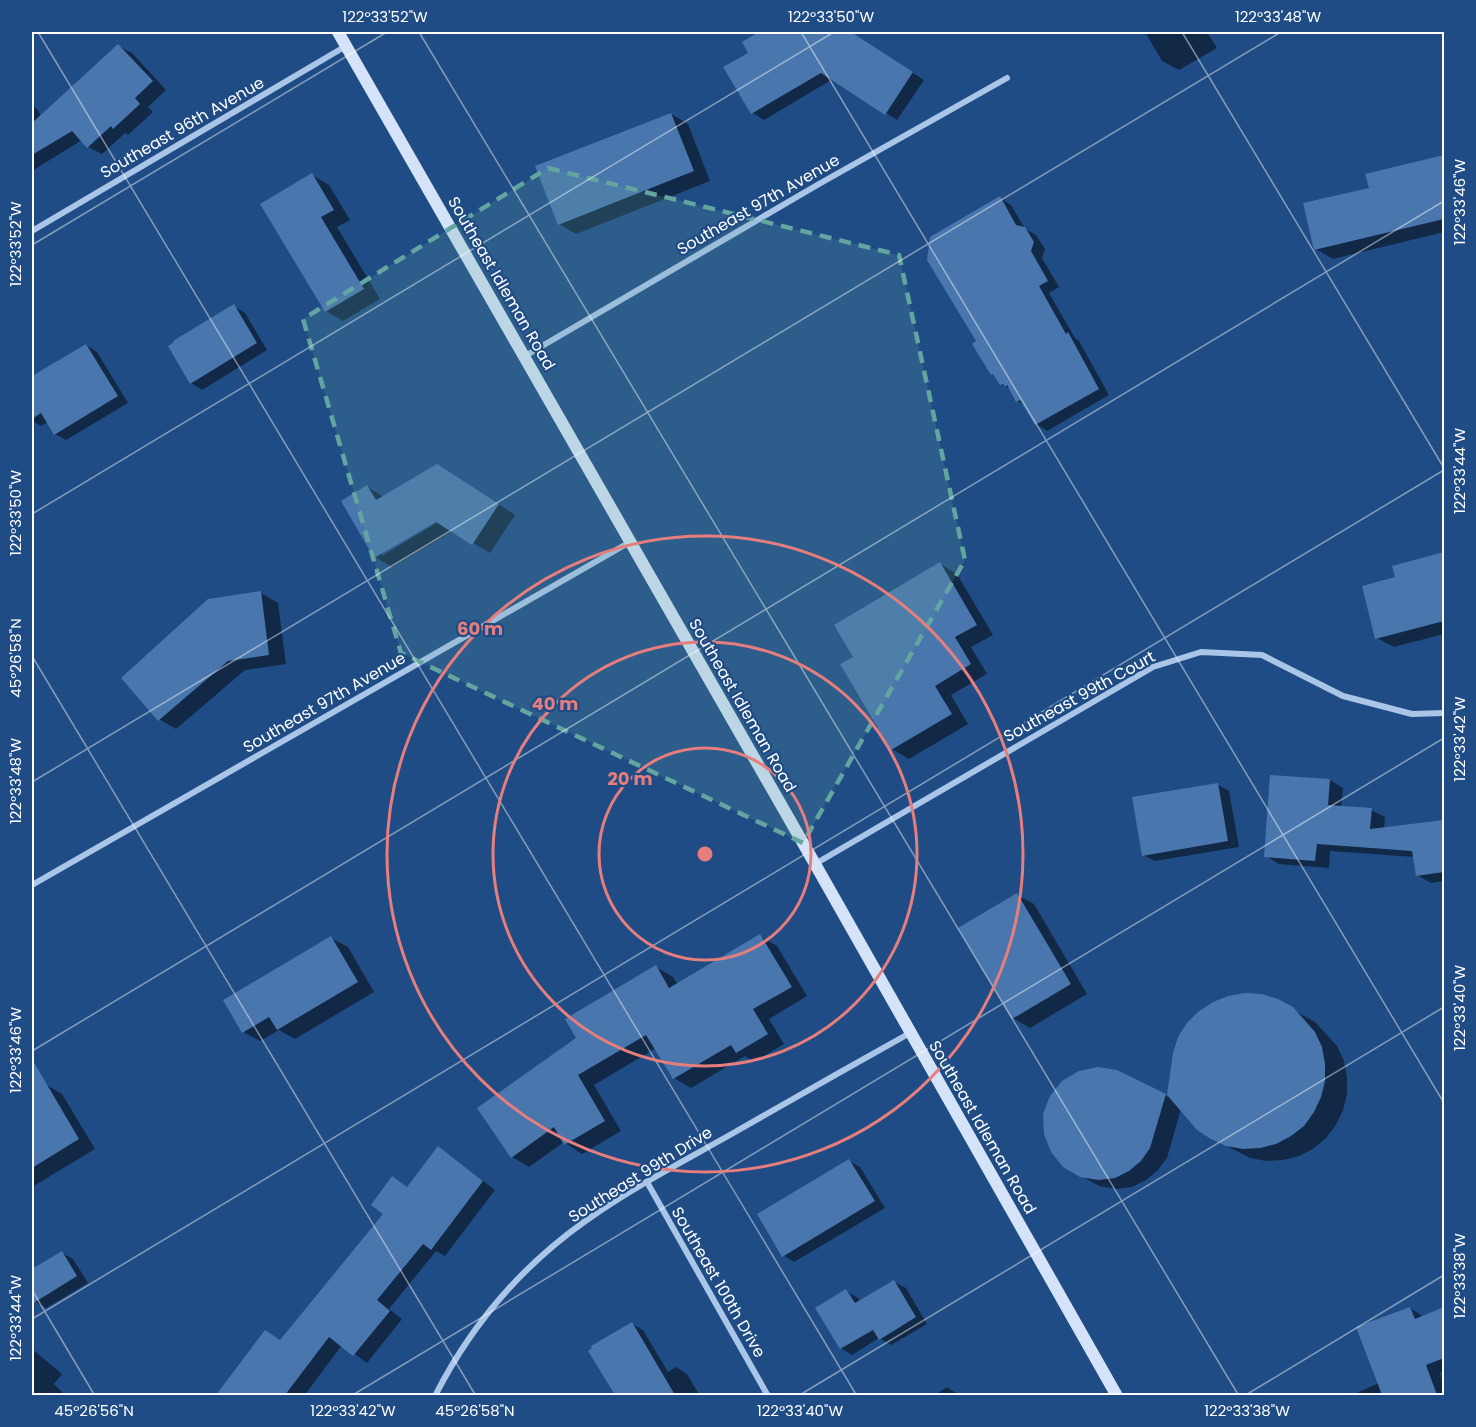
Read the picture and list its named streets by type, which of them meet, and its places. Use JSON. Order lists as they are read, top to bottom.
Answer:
{
  "streets": {
    "main road": ["Southeast Idleman Road"],
    "street": [
      "Southeast 96th Avenue",
      "Southeast 97th Avenue",
      "Southeast 99th Court",
      "Southeast 99th Drive",
      "Southeast 100th Drive"
    ]
  },
  "crossings": [
    ["Southeast 96th Avenue", "Southeast Idleman Road"],
    ["Southeast 97th Avenue", "Southeast Idleman Road"],
    ["Southeast Idleman Road", "Southeast 99th Court"],
    ["Southeast Idleman Road", "Southeast 99th Drive"],
    ["Southeast 99th Drive", "Southeast 100th Drive"]
  ],
  "coordinates": [
    "122°33'52\"W",
    "122°33'50\"W",
    "122°33'48\"W",
    "122°33'46\"W",
    "122°33'44\"W",
    "45°26'58\"N",
    "122°33'42\"W",
    "122°33'40\"W",
    "122°33'38\"W",
    "45°26'56\"N"
  ],
  "rings": ["60 m", "40 m", "20 m"]
}
